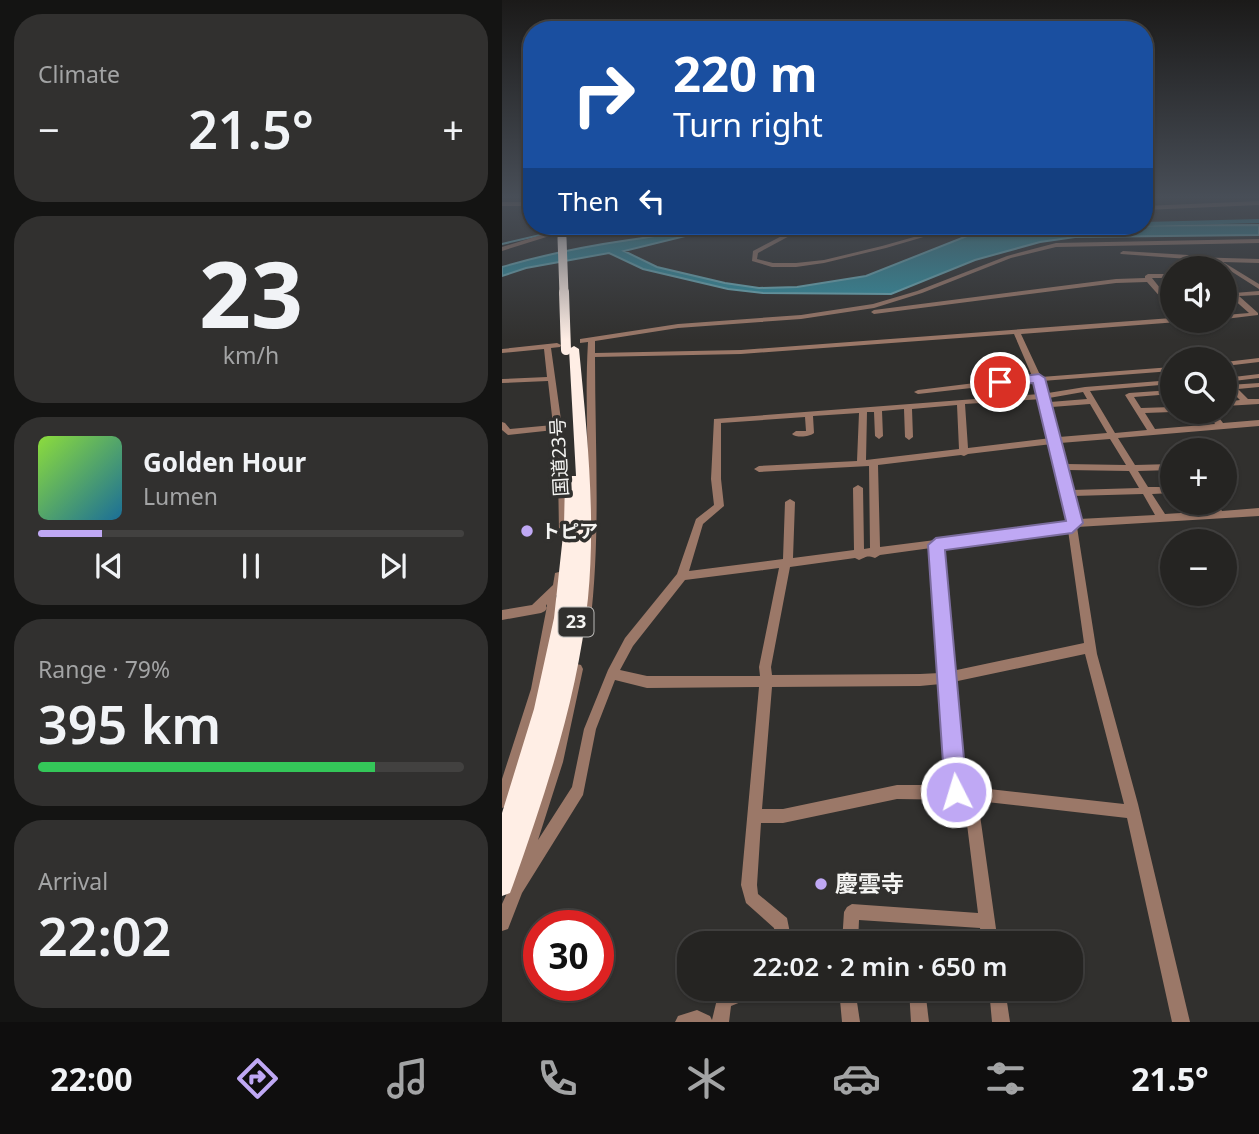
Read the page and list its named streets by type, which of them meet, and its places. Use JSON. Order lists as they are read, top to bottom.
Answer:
{
  "streets": {
    "highway": ["国道23号", "23"]
  },
  "places": ["トピア", "慶雲寺"],
  "page": {
    "tile": [
      "Climate",
      ["23", "km/h"],
      ["Range · 79%", "395 km"],
      ["Arrival", "22:02"]
    ],
    "turn": ["220 m", "Turn right"],
    "heat": ["−", "21.5°", "+"],
    "then": "Then",
    "map_buttons": ["+", "−"],
    "song": ["Golden Hour", "Lumen"],
    "limit": "30",
    "trip": "22:02 · 2 min · 650 m",
    "tabs": ["22:00", "21.5°"]
  }
}
